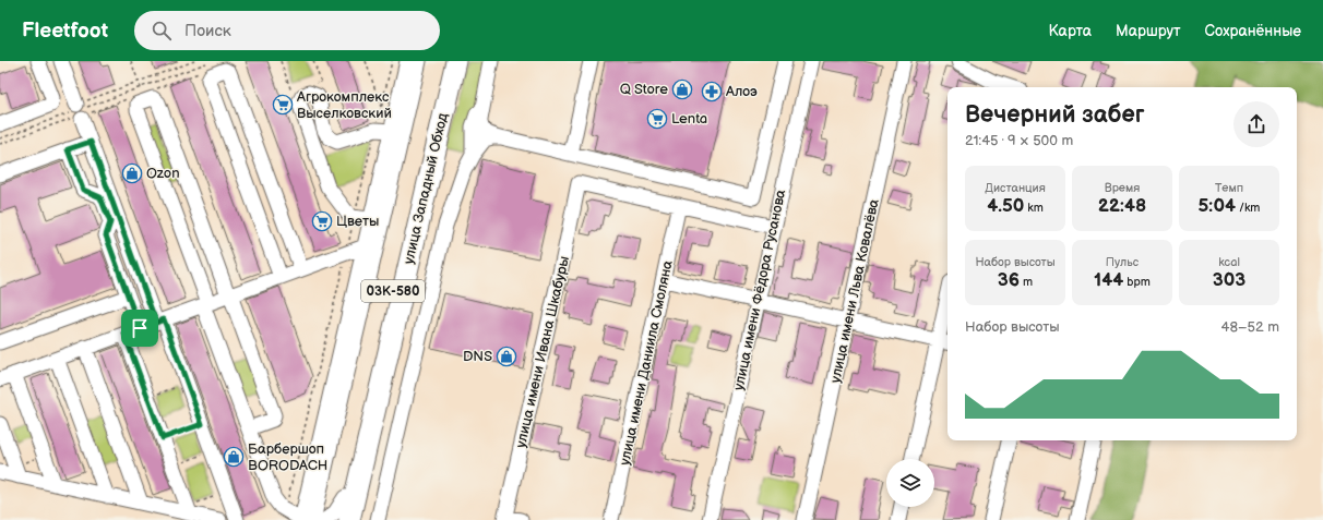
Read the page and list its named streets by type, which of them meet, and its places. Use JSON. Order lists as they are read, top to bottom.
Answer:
{
  "streets": {
    "highway": ["улица Западный Обход", "03К-580"],
    "street": [
      "улица имени Фёдора Русанова",
      "улица имени Льва Ковалёва",
      "улица имени Ивана Шкабуры",
      "улица имени Даниила Смоляна"
    ]
  },
  "crossings": [
    ["улица имени Ивана Шкабуры", "улица имени Даниила Смоляна"]
  ],
  "places": {
    "shop": [
      "Q Store",
      "Ozon",
      "DNS",
      "Барбершоп BORODACH"
    ],
    "pharmacy": ["Алоэ"],
    "supermarket": ["Агрокомплекс Выселковский", "Lenta", "Цветы"]
  },
  "page": {
    "header": "Fleetfoot",
    "search": "Поиск",
    "nav": ["Карта", "Маршрут", "Сохранённые"],
    "heading": ["Вечерний забег", "21:45 · 9 × 500 m"],
    "stats": [
      ["Дистанция", "4.50 km"],
      ["Время", "22:48"],
      ["Темп", "5:04 /km"],
      ["Набор высоты", "36 m"],
      ["Пульс", "144 bpm"],
      ["kcal", "303"]
    ],
    "chart": ["Набор высоты", "48–52 m"]
  }
}
